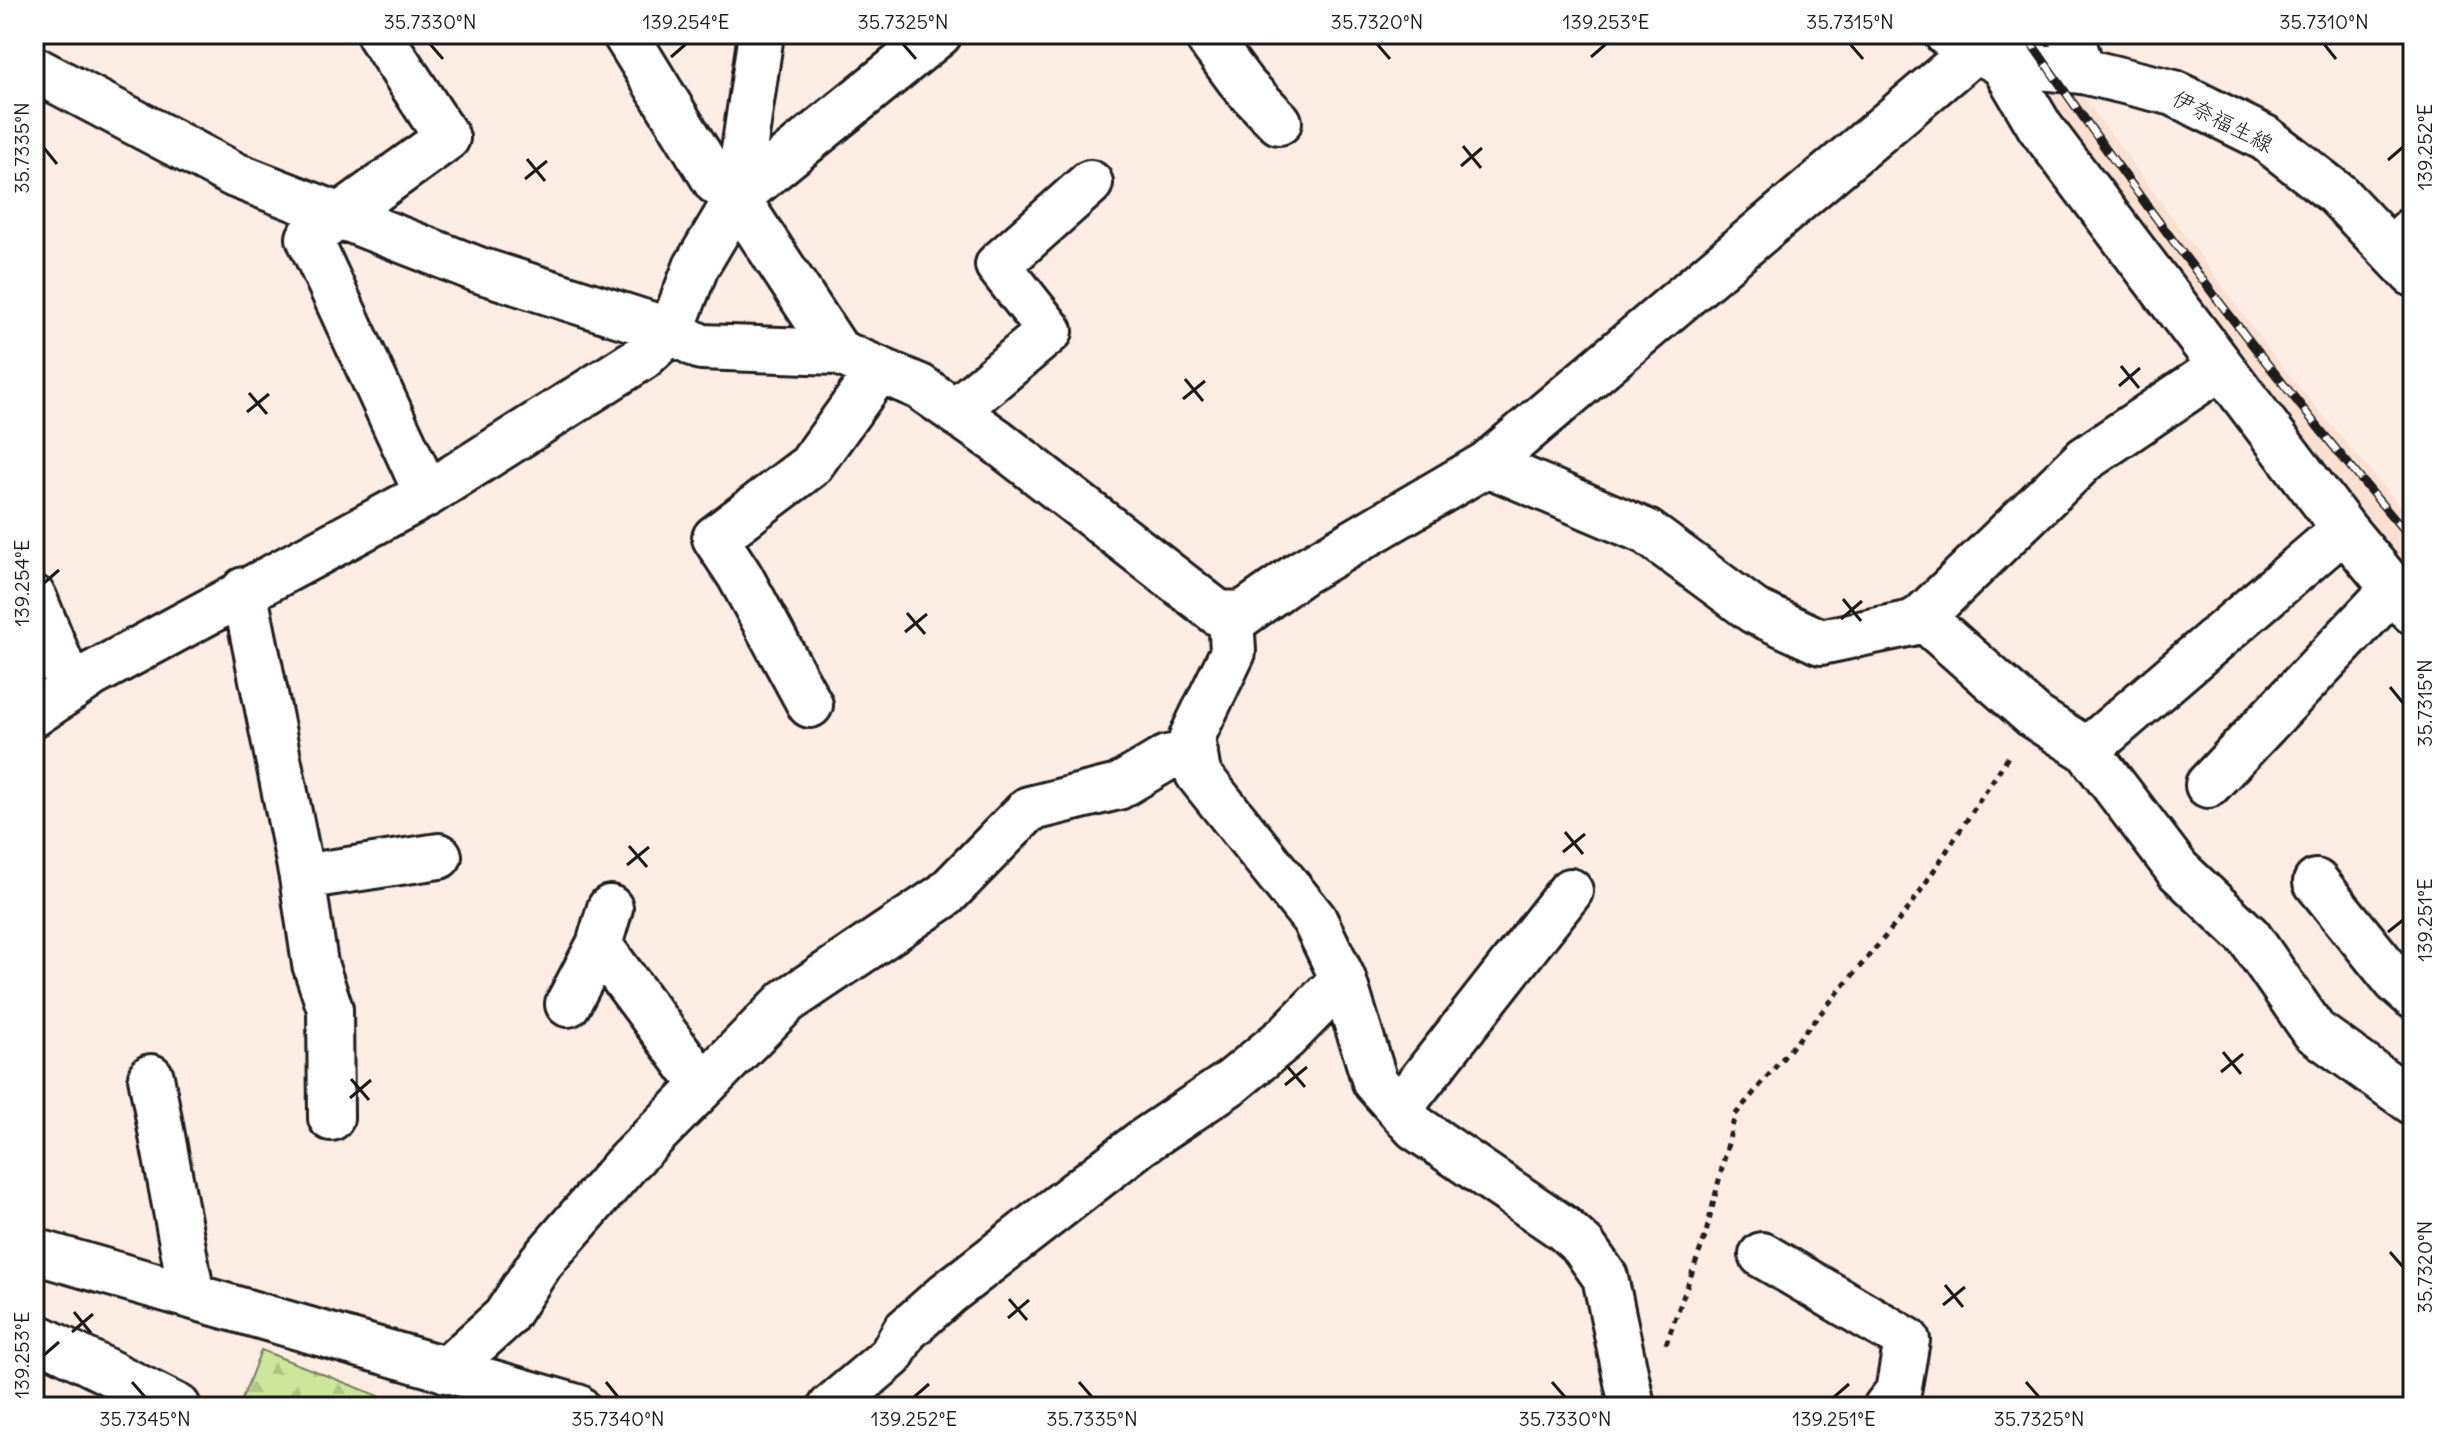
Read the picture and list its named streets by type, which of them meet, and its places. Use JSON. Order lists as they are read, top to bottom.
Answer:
{
  "streets": {
    "street": ["伊奈福生線"]
  },
  "coordinates": [
    "35.7330°N",
    "139.254°E",
    "35.7325°N",
    "35.7320°N",
    "139.253°E",
    "35.7315°N",
    "35.7310°N",
    "139.252°E",
    "35.7335°N",
    "139.251°E",
    "35.7345°N",
    "35.7340°N"
  ]
}
